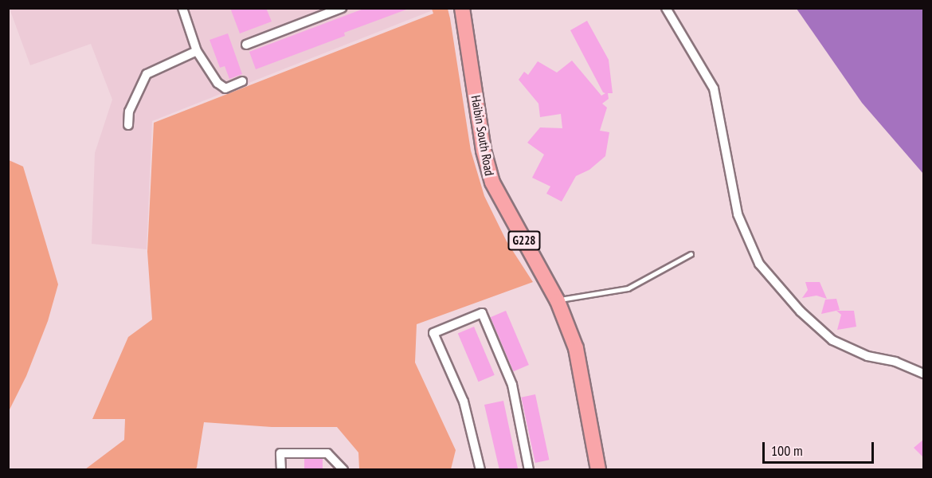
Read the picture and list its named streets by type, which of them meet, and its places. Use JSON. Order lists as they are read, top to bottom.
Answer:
{
  "streets": {
    "highway": ["Haibin South Road", "G228"]
  },
  "scale_bar": "100 m"
}
